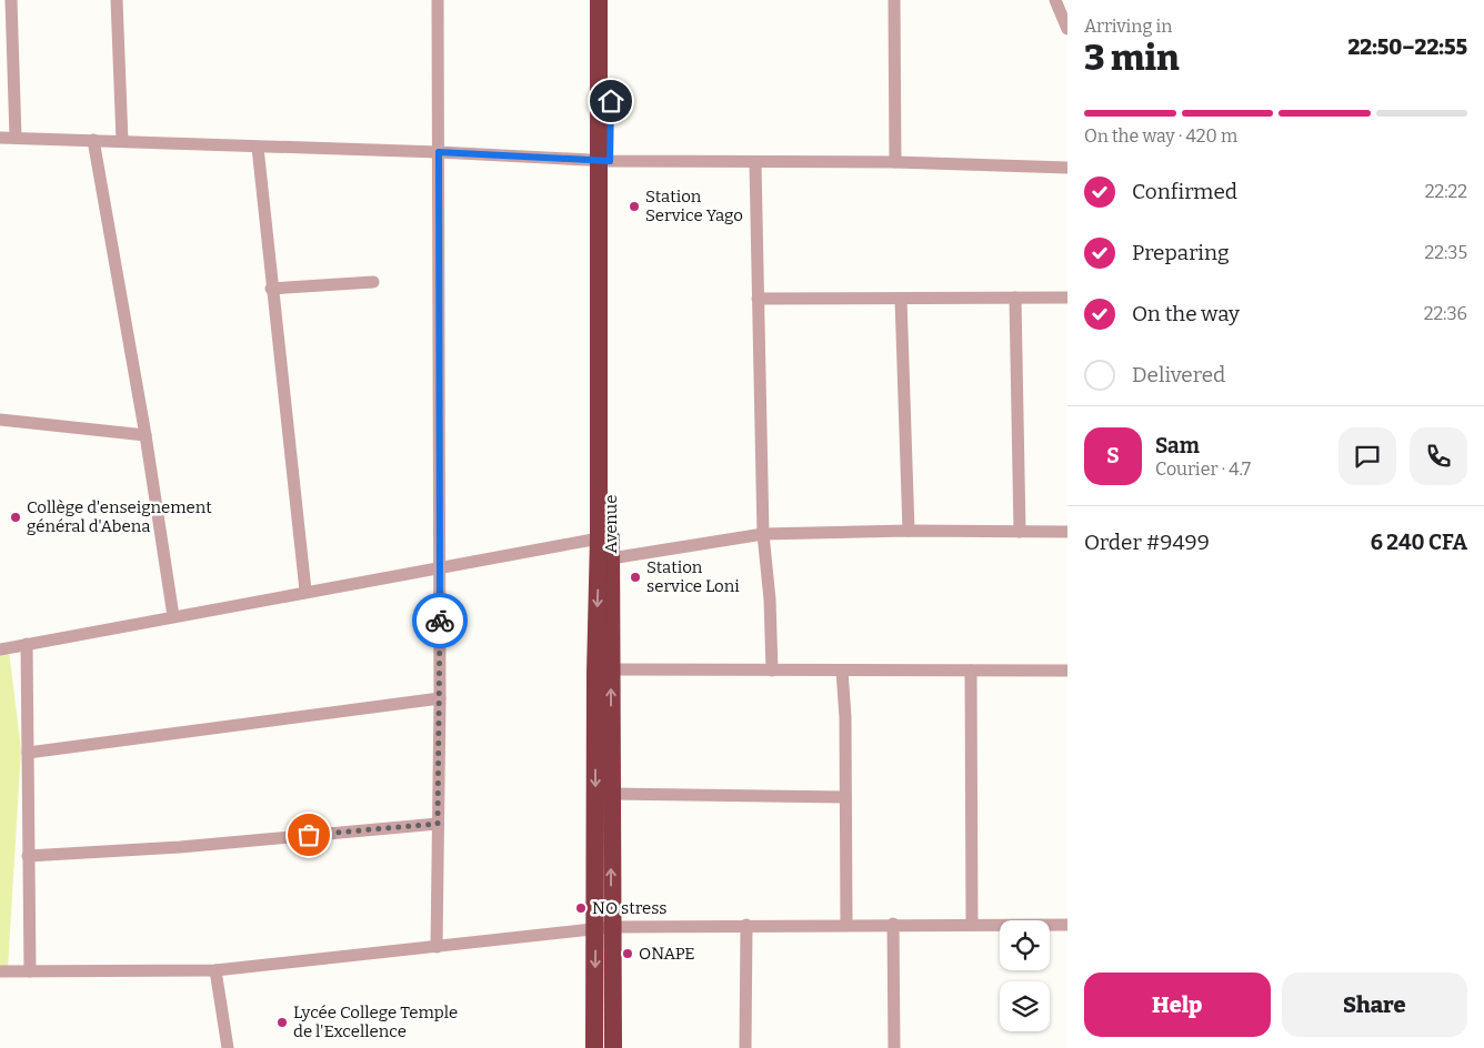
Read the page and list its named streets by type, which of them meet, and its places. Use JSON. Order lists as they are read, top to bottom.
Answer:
{
  "streets": {
    "highway": ["Avenue"]
  },
  "places": [
    "Station Service Yago",
    "Collège d'enseignement général d'Abena",
    "Station service Loni",
    "NO stress",
    "ONAPE",
    "Lycée College Temple de l'Excellence"
  ],
  "page": {
    "heading": ["3 min", "Arriving in", "22:50–22:55"],
    "panel": [
      "Sam",
      "Courier · 4.7",
      "Order #9499",
      "6 240 CFA"
    ],
    "bar": "On the way · 420 m",
    "list": [
      ["Confirmed", "22:22"],
      ["Preparing", "22:35"],
      ["On the way", "22:36"],
      "Delivered"
    ],
    "round": "S",
    "buttons": ["Help", "Share"]
  }
}
